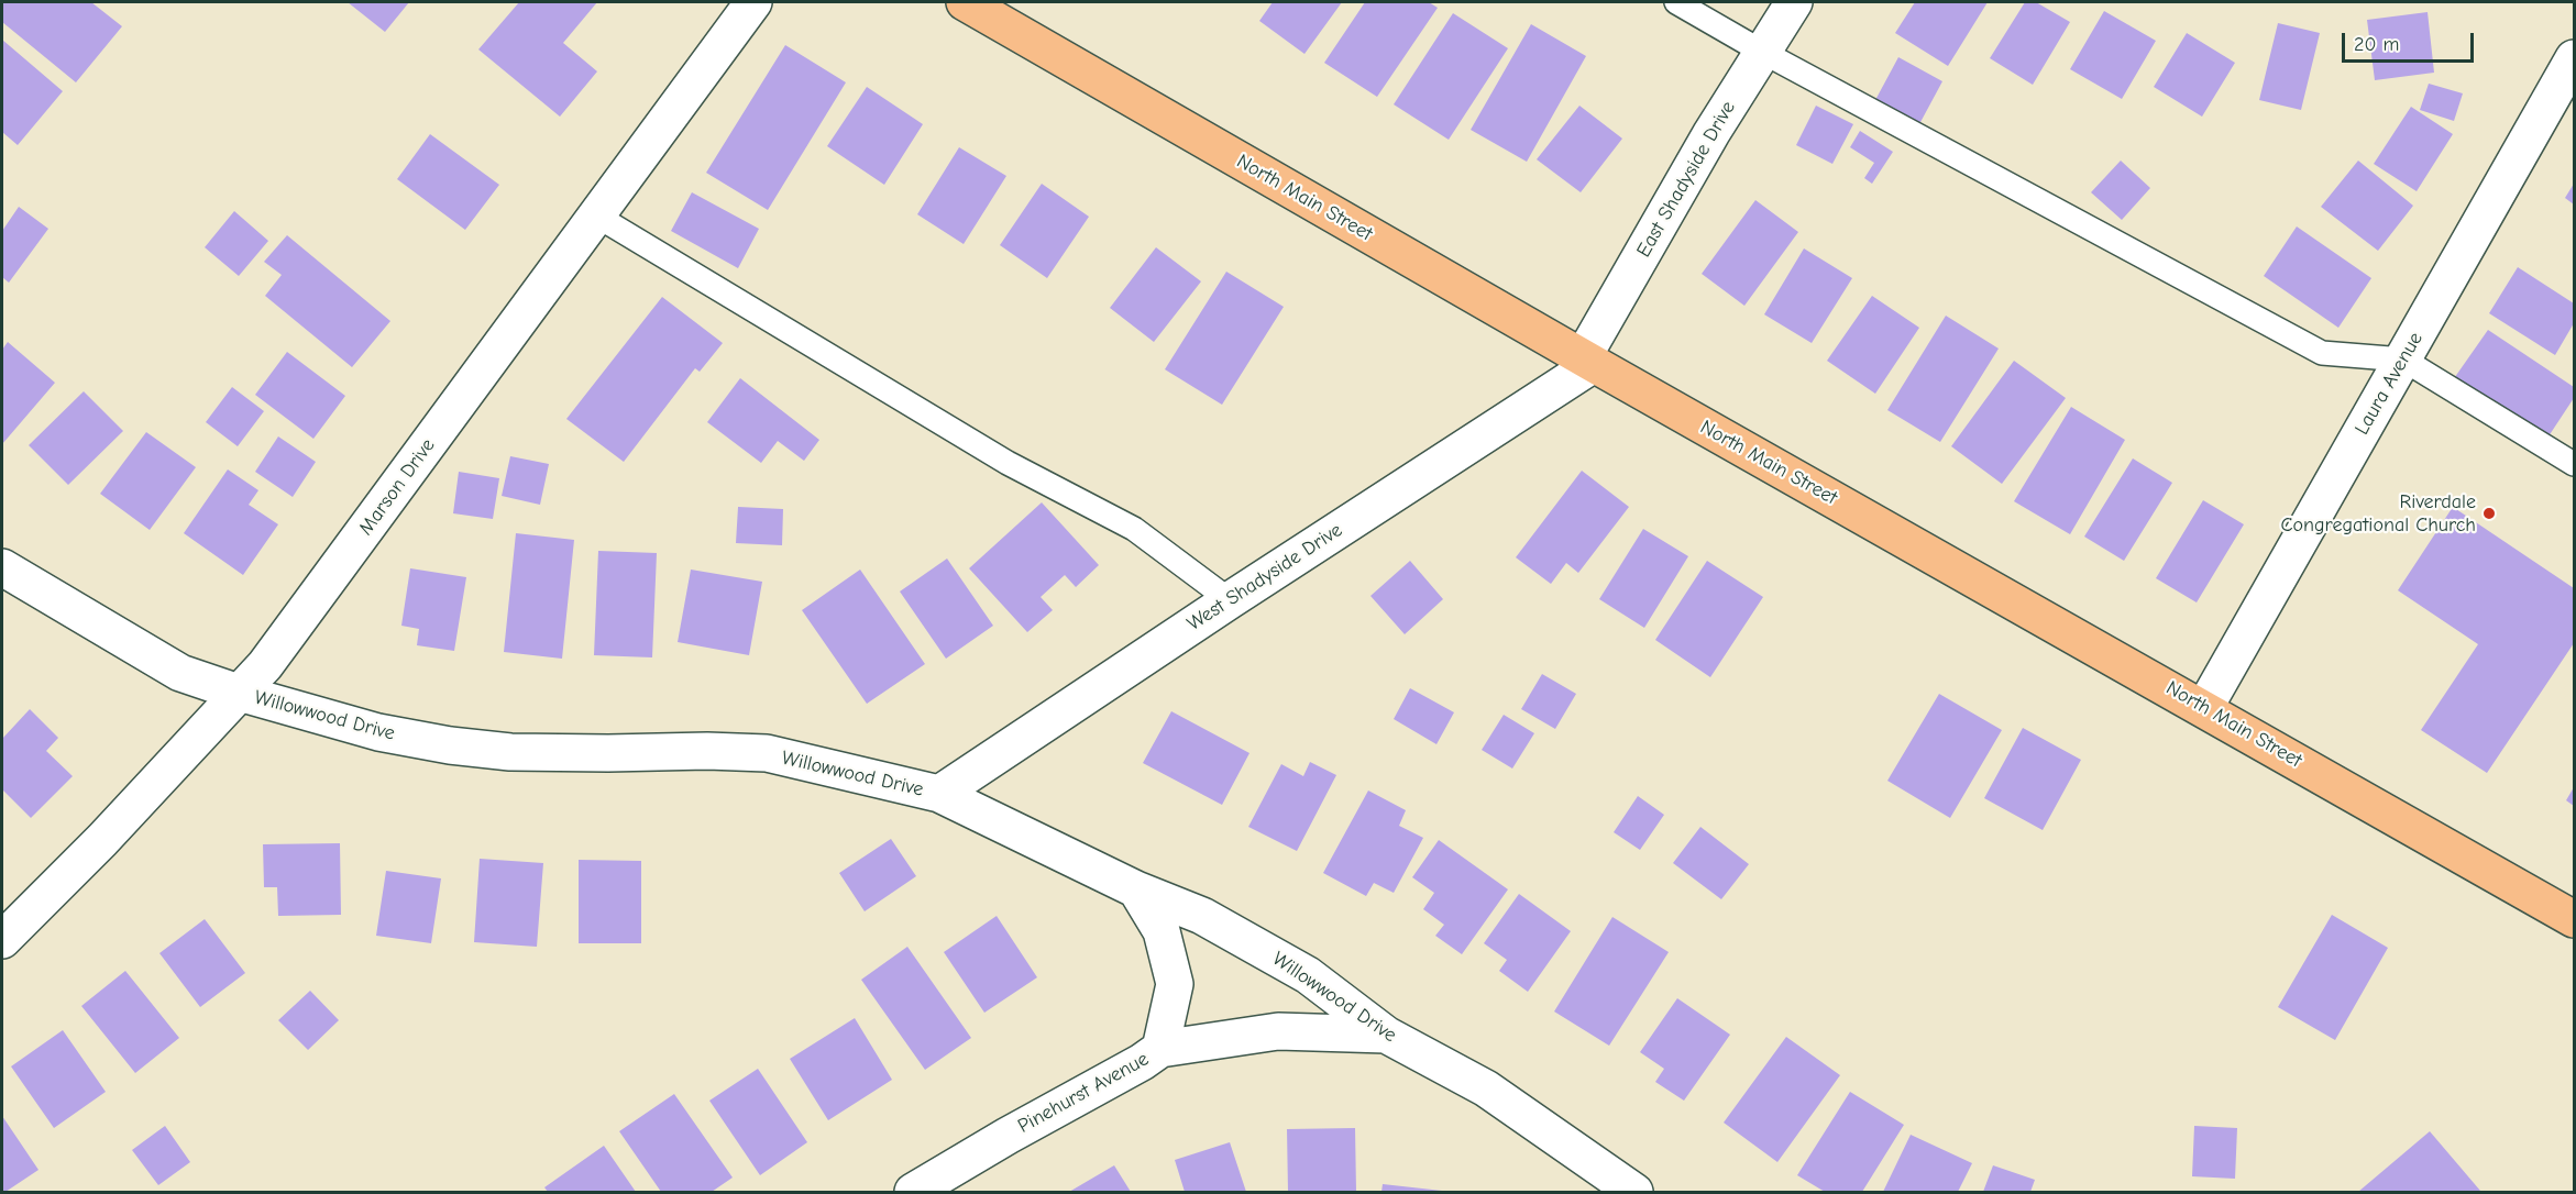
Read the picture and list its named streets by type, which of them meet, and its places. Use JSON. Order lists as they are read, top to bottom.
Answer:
{
  "streets": {
    "main road": ["North Main Street"],
    "street": [
      "East Shadyside Drive",
      "Laura Avenue",
      "Marson Drive",
      "West Shadyside Drive",
      "Willowwood Drive",
      "Pinehurst Avenue"
    ]
  },
  "crossings": [
    ["East Shadyside Drive", "North Main Street"],
    ["East Shadyside Drive", "West Shadyside Drive"],
    ["North Main Street", "Laura Avenue"],
    ["North Main Street", "West Shadyside Drive"],
    ["Marson Drive", "Willowwood Drive"],
    ["West Shadyside Drive", "Willowwood Drive"],
    ["Willowwood Drive", "Pinehurst Avenue"]
  ],
  "places": ["Riverdale Congregational Church"],
  "scale_bar": "20 m"
}
